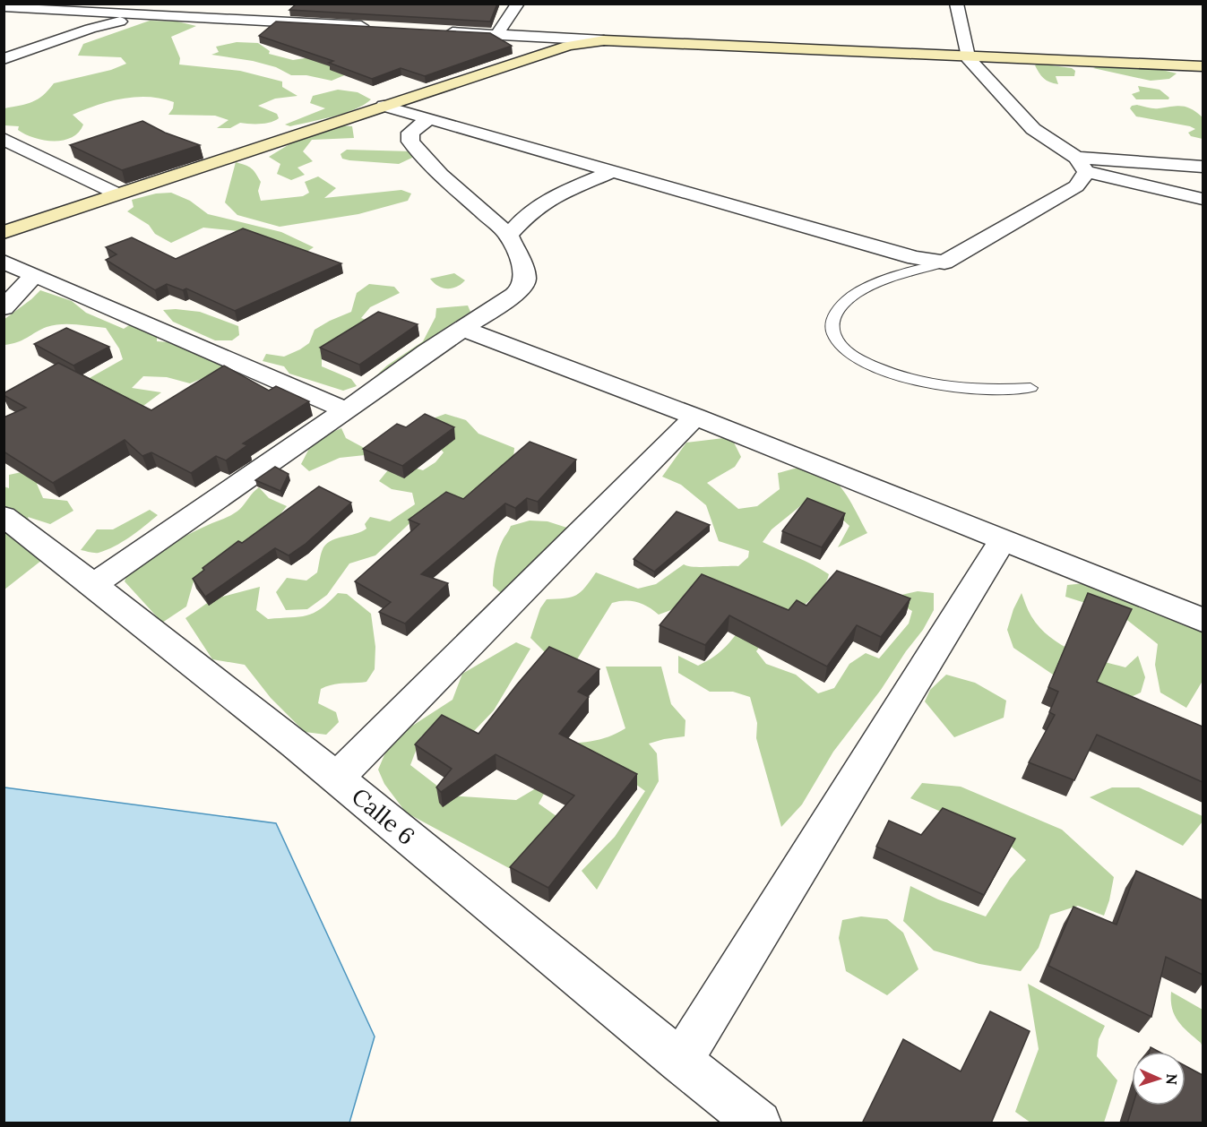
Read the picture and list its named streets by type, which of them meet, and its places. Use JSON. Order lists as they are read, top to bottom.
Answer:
{
  "streets": {
    "street": ["Calle 6"]
  },
  "north": "right"
}
